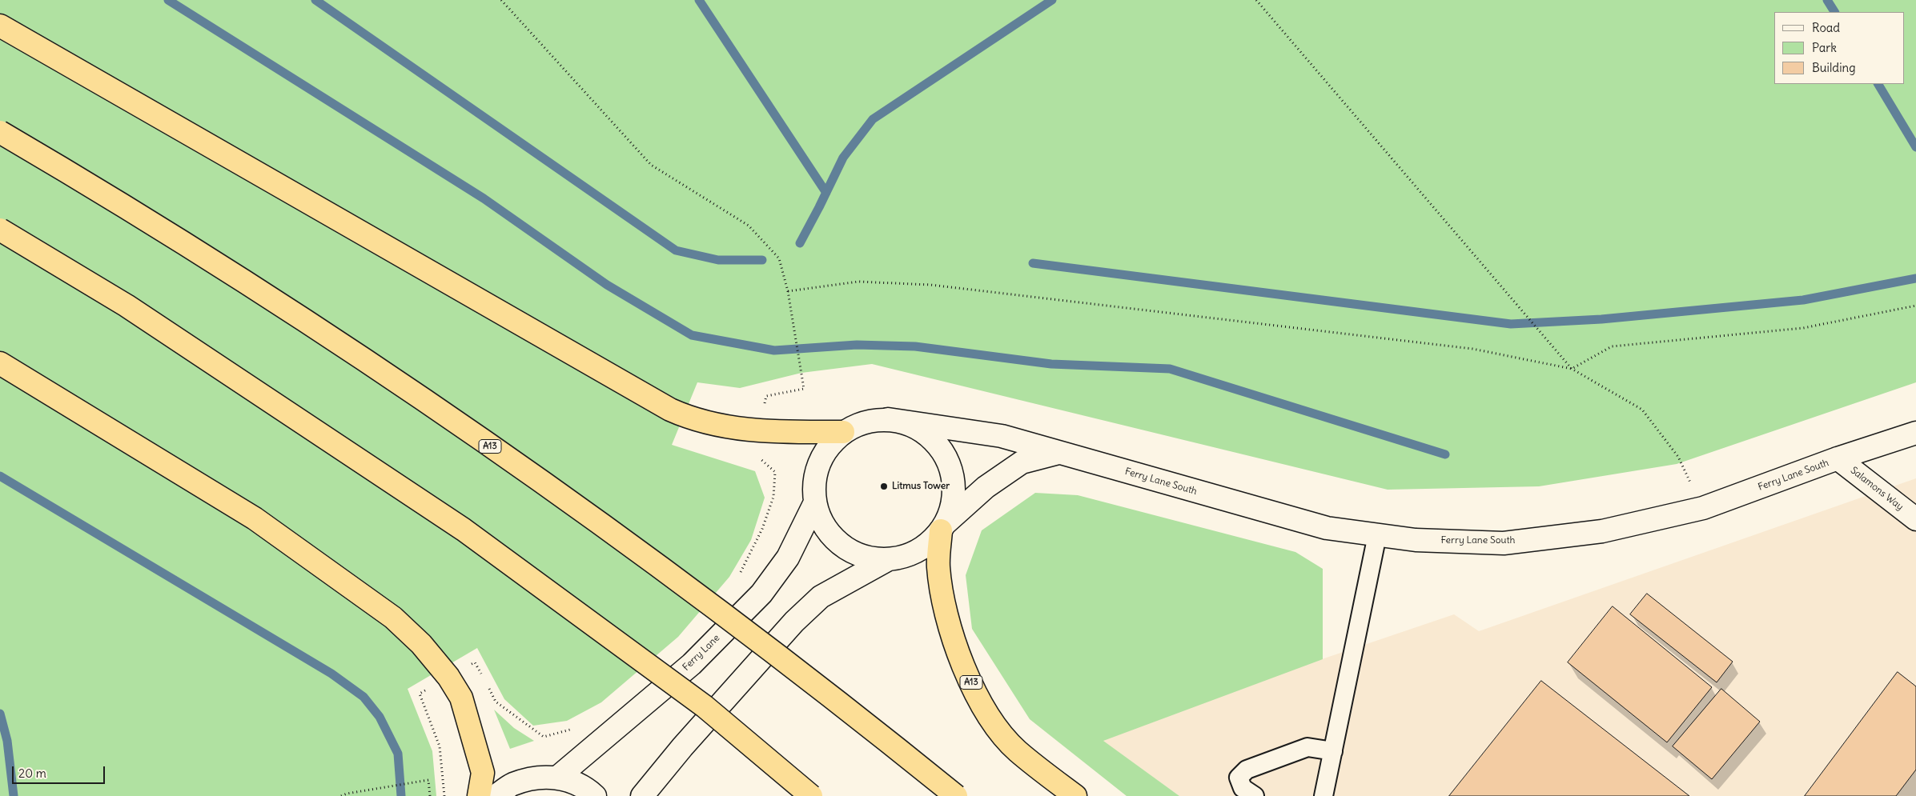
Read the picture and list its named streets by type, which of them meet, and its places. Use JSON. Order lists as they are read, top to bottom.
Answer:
{
  "streets": {
    "highway": ["A13"],
    "street": ["Ferry Lane South", "Salamons Way", "Ferry Lane"]
  },
  "crossings": [
    ["A13", "Ferry Lane South"],
    ["A13", "Ferry Lane"],
    ["Ferry Lane South", "Salamons Way"],
    ["Ferry Lane South", "Ferry Lane"]
  ],
  "places": ["Litmus Tower"],
  "legend": ["Road", "Park", "Building"],
  "scale_bar": "20 m"
}
